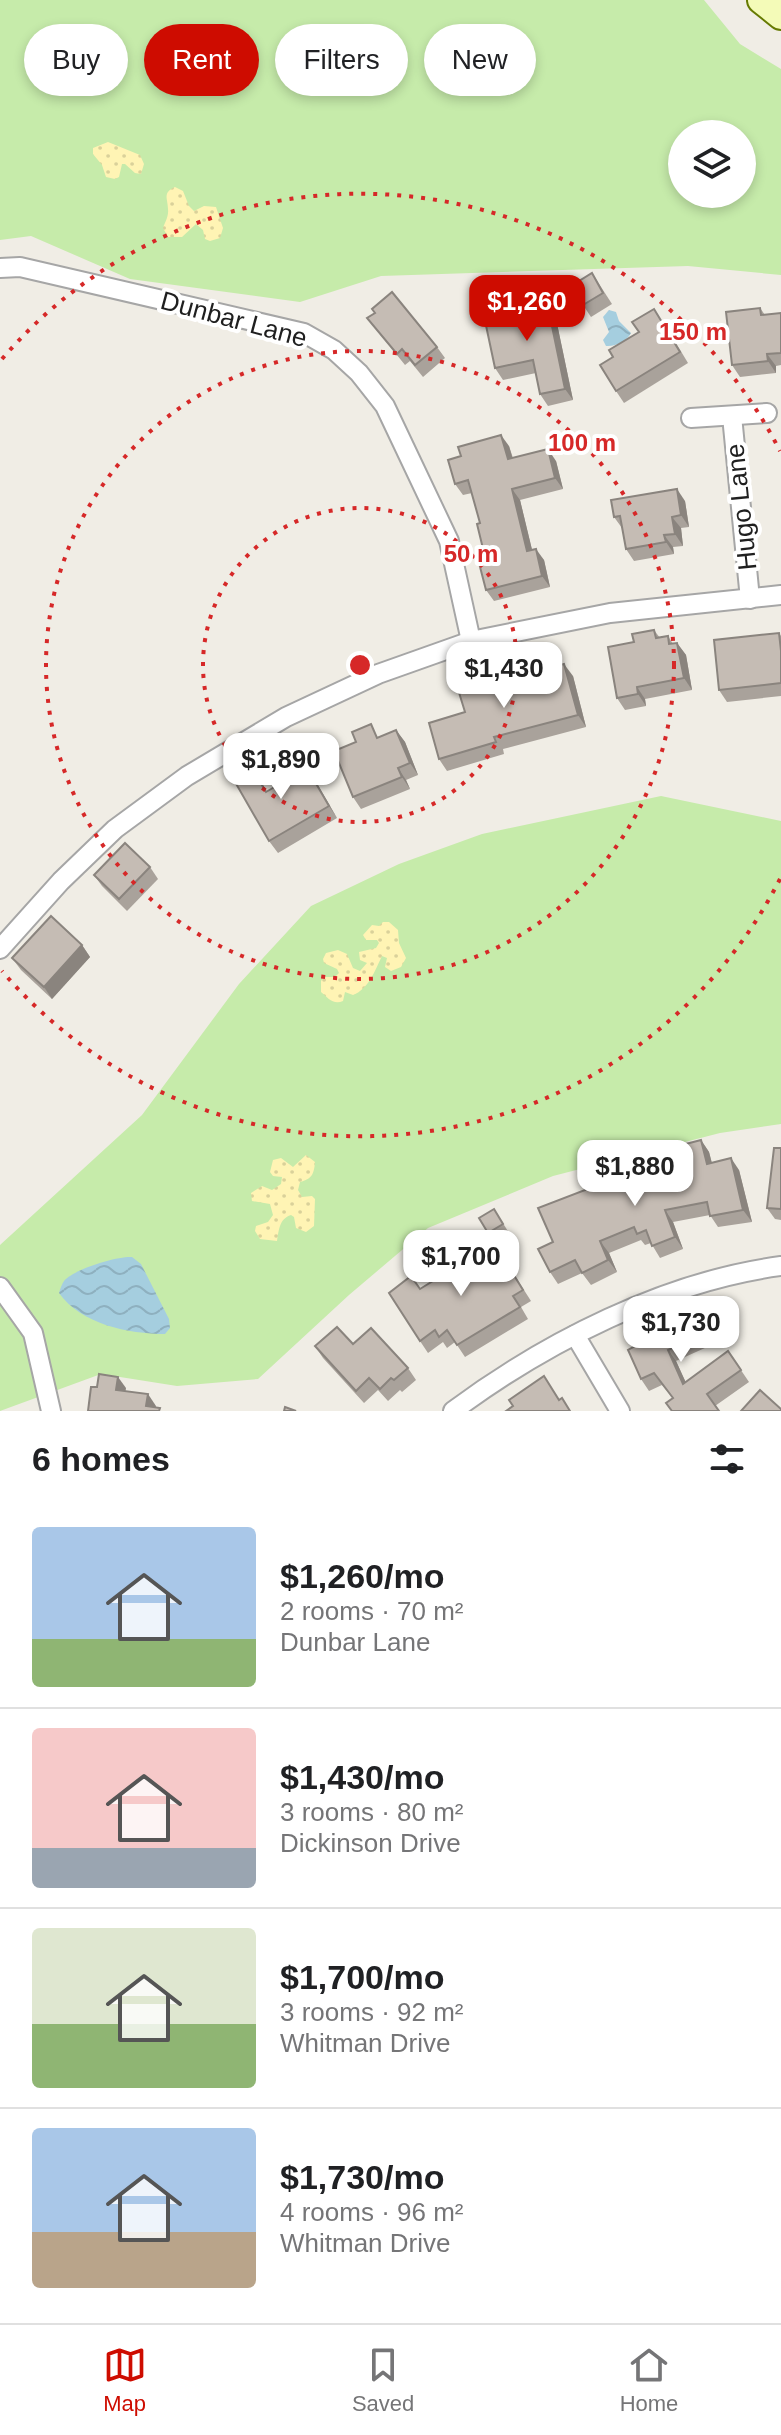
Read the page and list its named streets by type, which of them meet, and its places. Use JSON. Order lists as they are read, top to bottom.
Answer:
{
  "streets": {
    "street": ["Dunbar Lane", "Hugo Lane"]
  },
  "page": {
    "chip": [
      "Buy",
      "Rent",
      "Filters",
      "New"
    ],
    "price": [
      "$1,260",
      "$1,430",
      "$1,890",
      "$1,880",
      "$1,700",
      "$1,730"
    ],
    "heading": "6 homes",
    "list": [
      {
        "name": "$1,260/mo",
        "note": "2 rooms · 70 m² · Dunbar Lane"
      },
      {
        "name": "$1,430/mo",
        "note": "3 rooms · 80 m² · Dickinson Drive"
      },
      {
        "name": "$1,700/mo",
        "note": "3 rooms · 92 m² · Whitman Drive"
      },
      {
        "name": "$1,730/mo",
        "note": "4 rooms · 96 m² · Whitman Drive"
      }
    ],
    "tabs": ["Map", "Saved", "Home"]
  },
  "rings": ["150 m", "100 m", "50 m"]
}
